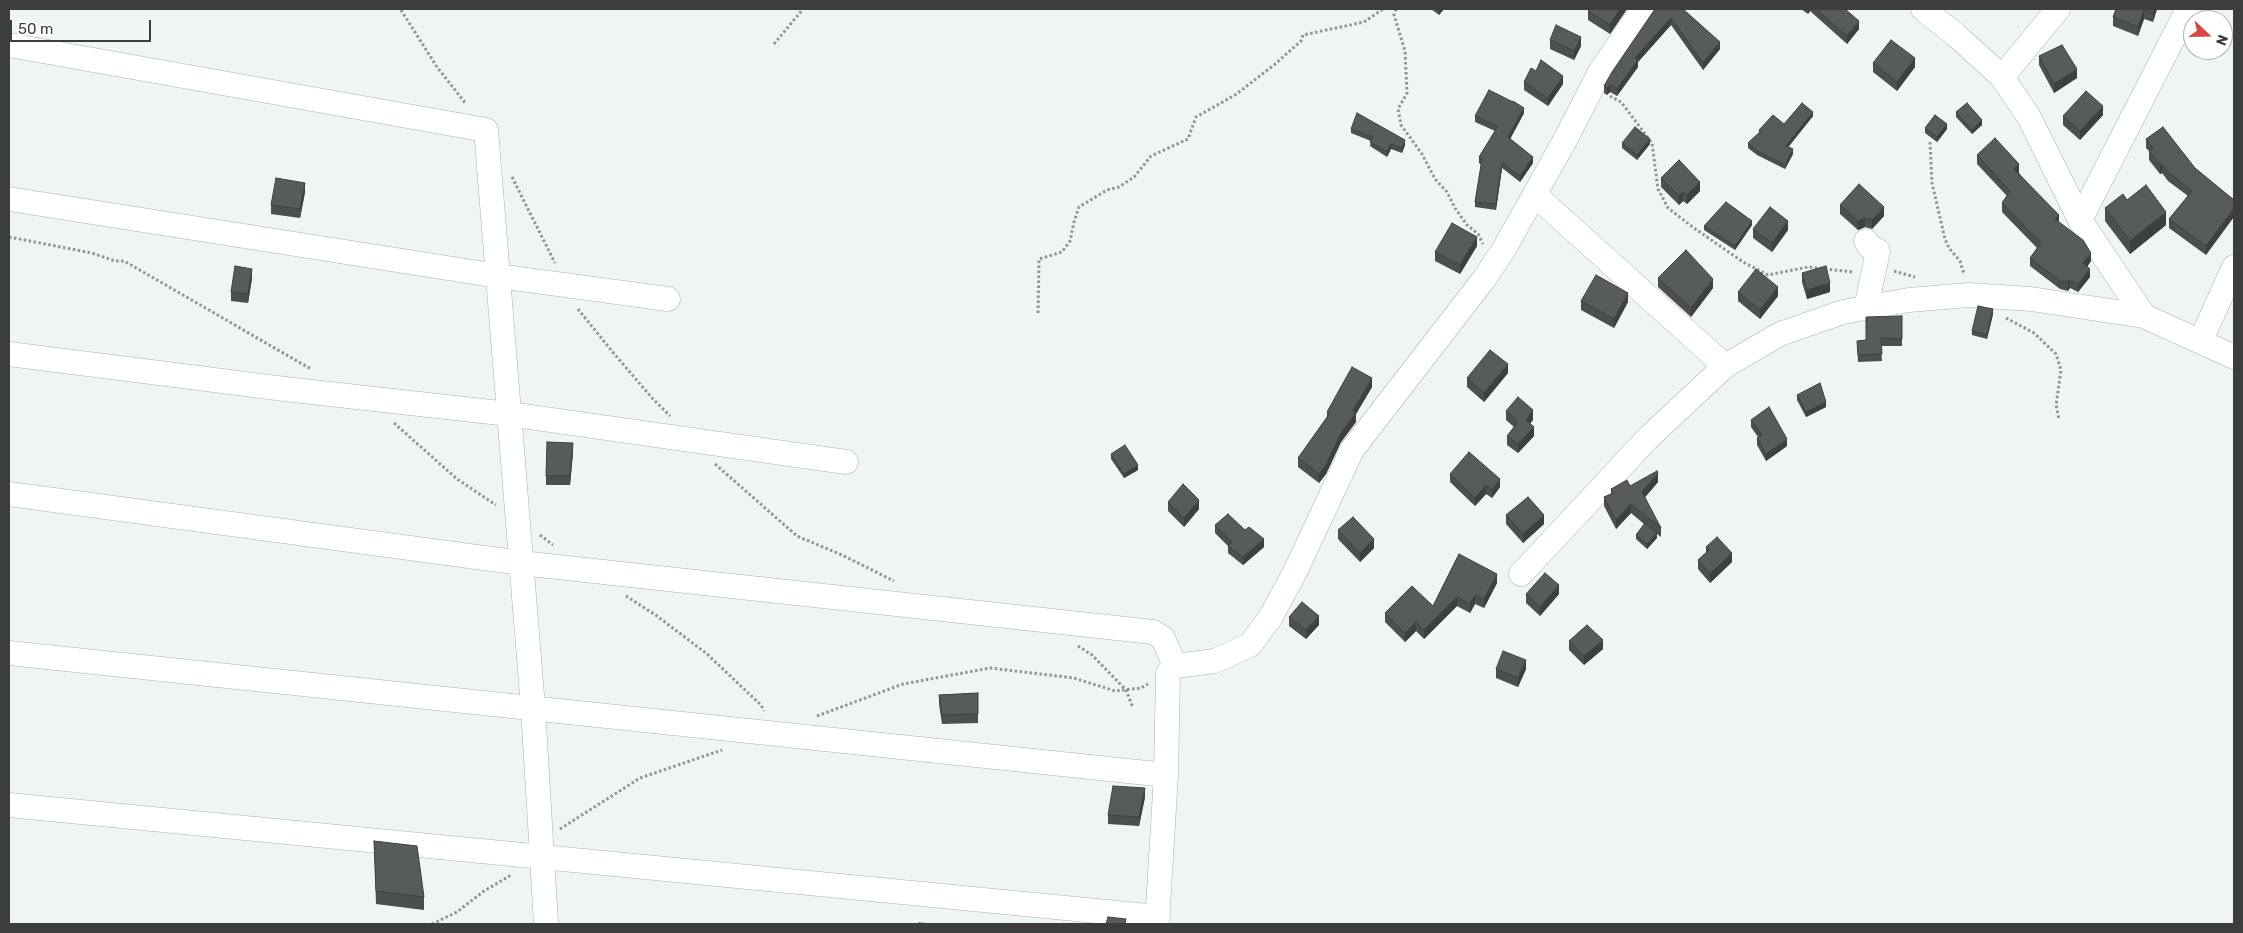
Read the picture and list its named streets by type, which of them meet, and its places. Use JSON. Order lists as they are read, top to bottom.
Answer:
{
  "scale_bar": "50 m",
  "north": "right"
}
